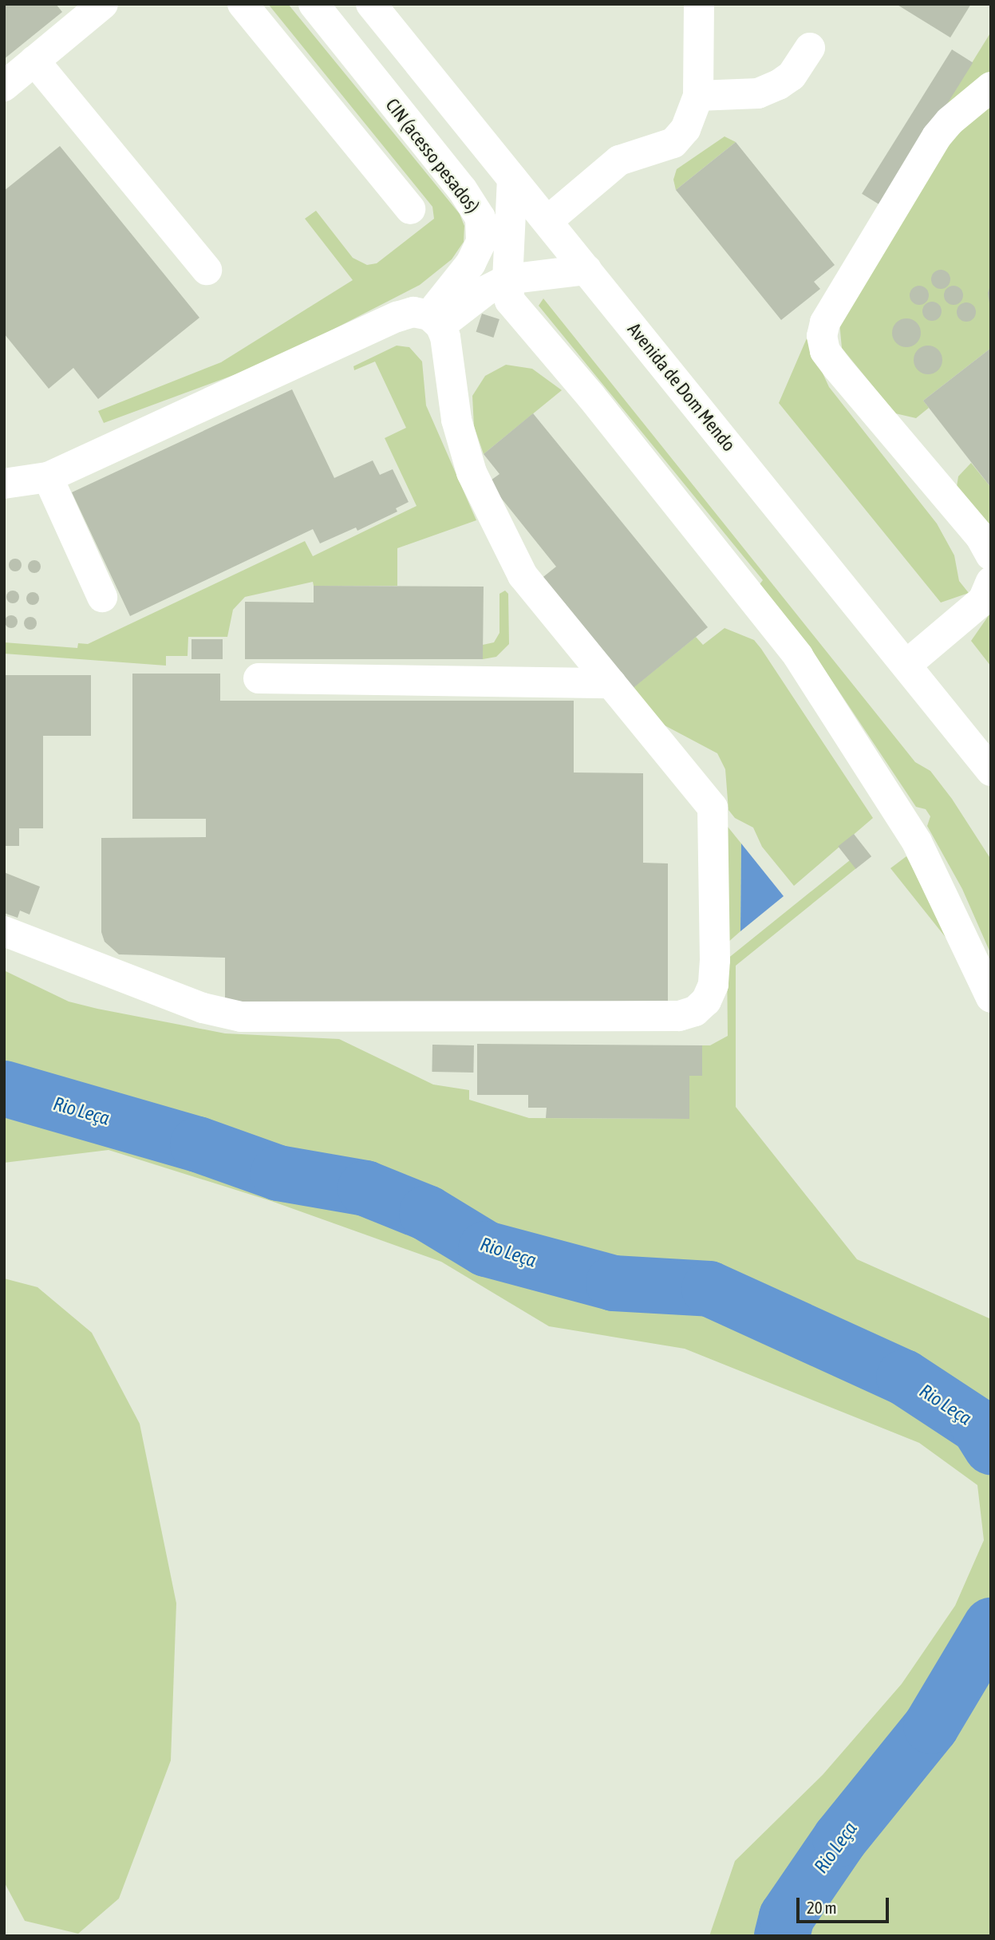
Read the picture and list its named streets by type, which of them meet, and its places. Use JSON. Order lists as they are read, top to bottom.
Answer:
{
  "streets": {
    "main road": ["CIN (acesso pesados)", "Avenida de Dom Mendo"]
  },
  "water": ["Rio Leça"],
  "scale_bar": "20 m"
}
